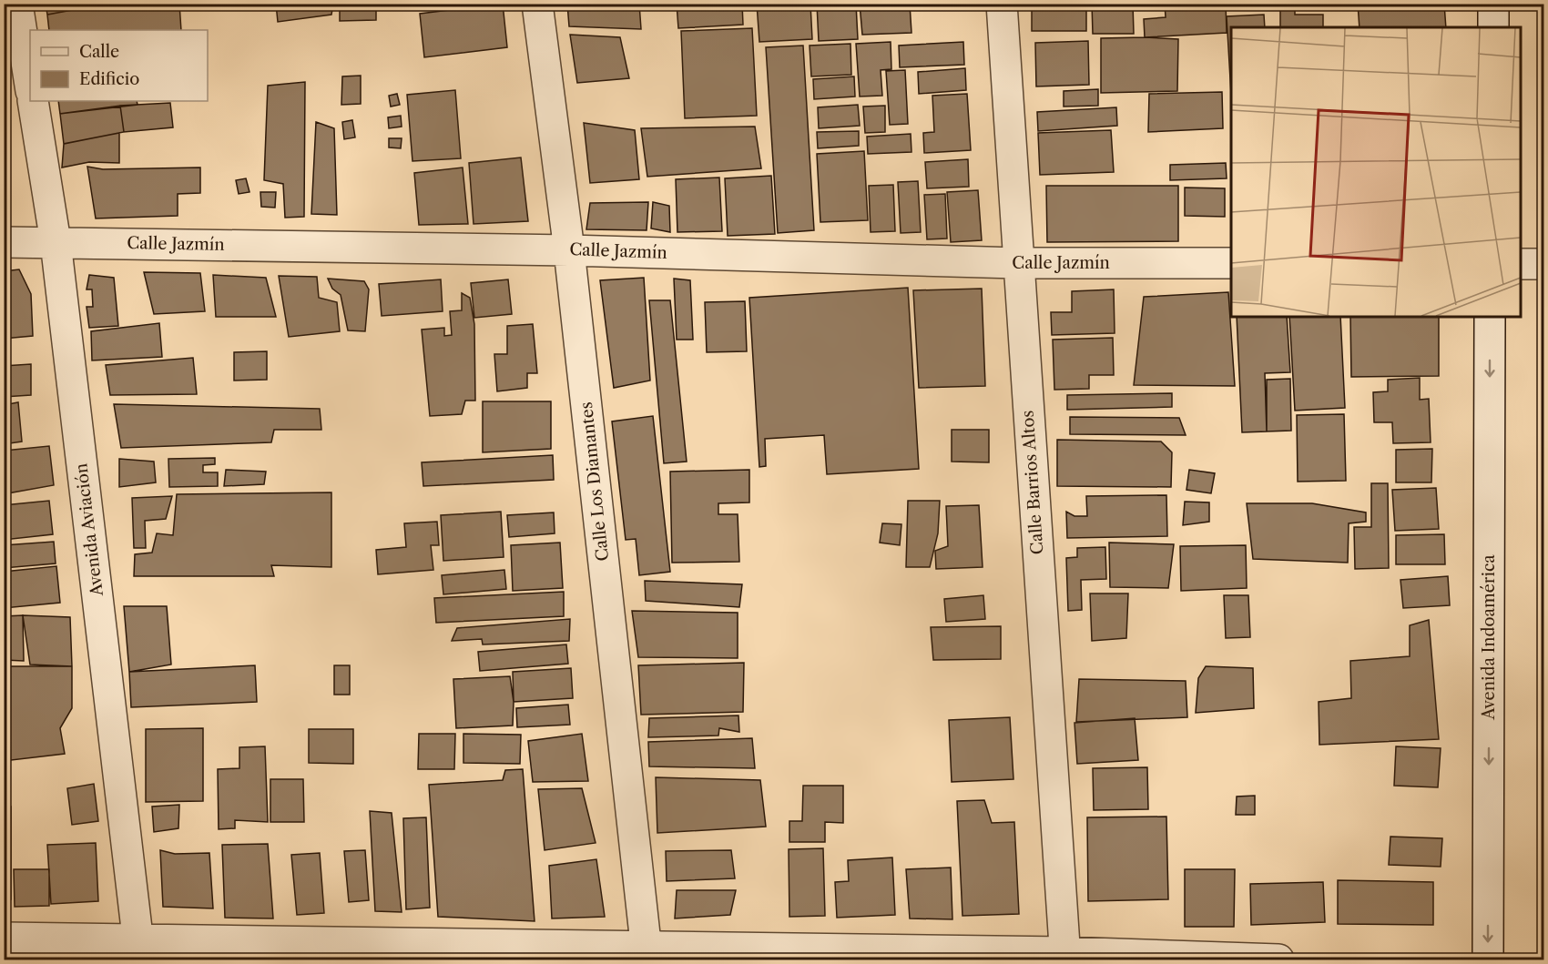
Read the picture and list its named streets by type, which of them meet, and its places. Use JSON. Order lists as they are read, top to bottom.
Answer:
{
  "streets": {
    "street": [
      "Calle Jazmín",
      "Calle Los Diamantes",
      "Calle Barrios Altos",
      "Avenida Aviación",
      "Avenida Indoamérica"
    ]
  },
  "crossings": [
    ["Calle Jazmín", "Calle Los Diamantes"],
    ["Calle Jazmín", "Calle Barrios Altos"],
    ["Calle Jazmín", "Avenida Aviación"]
  ],
  "one_way": ["Avenida Indoamérica"],
  "legend": ["Calle", "Edificio"]
}
